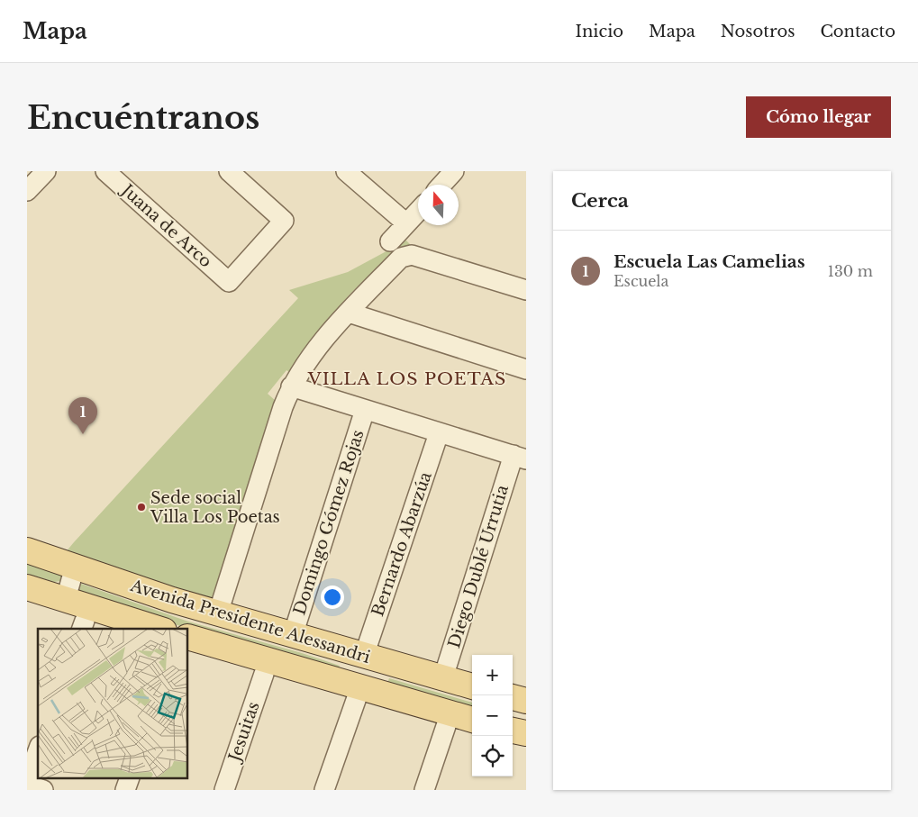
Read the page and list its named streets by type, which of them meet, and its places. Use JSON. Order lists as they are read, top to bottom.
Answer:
{
  "streets": {
    "main road": ["Avenida Presidente Alessandri"],
    "street": [
      "Juana de Arco",
      "Domingo Gómez Rojas",
      "Bernardo Abarzúa",
      "Diego Dublé Urrutia",
      "Jesuitas"
    ]
  },
  "crossings": [
    ["Domingo Gómez Rojas", "Avenida Presidente Alessandri"],
    ["Bernardo Abarzúa", "Avenida Presidente Alessandri"],
    ["Diego Dublé Urrutia", "Avenida Presidente Alessandri"]
  ],
  "districts": ["VILLA LOS POETAS"],
  "places": ["Sede social Villa Los Poetas"],
  "north": "top",
  "page": {
    "header": "Mapa",
    "nav": [
      "Inicio",
      "Mapa",
      "Nosotros",
      "Contacto"
    ],
    "buttons": "Cómo llegar",
    "title": "Encuéntranos",
    "heading": "Cerca",
    "list": [
      {
        "mark": "1",
        "name": "Escuela Las Camelias",
        "note": "Escuela",
        "value": "130 m"
      }
    ],
    "pins": "1",
    "map_buttons": ["+", "−"]
  }
}
